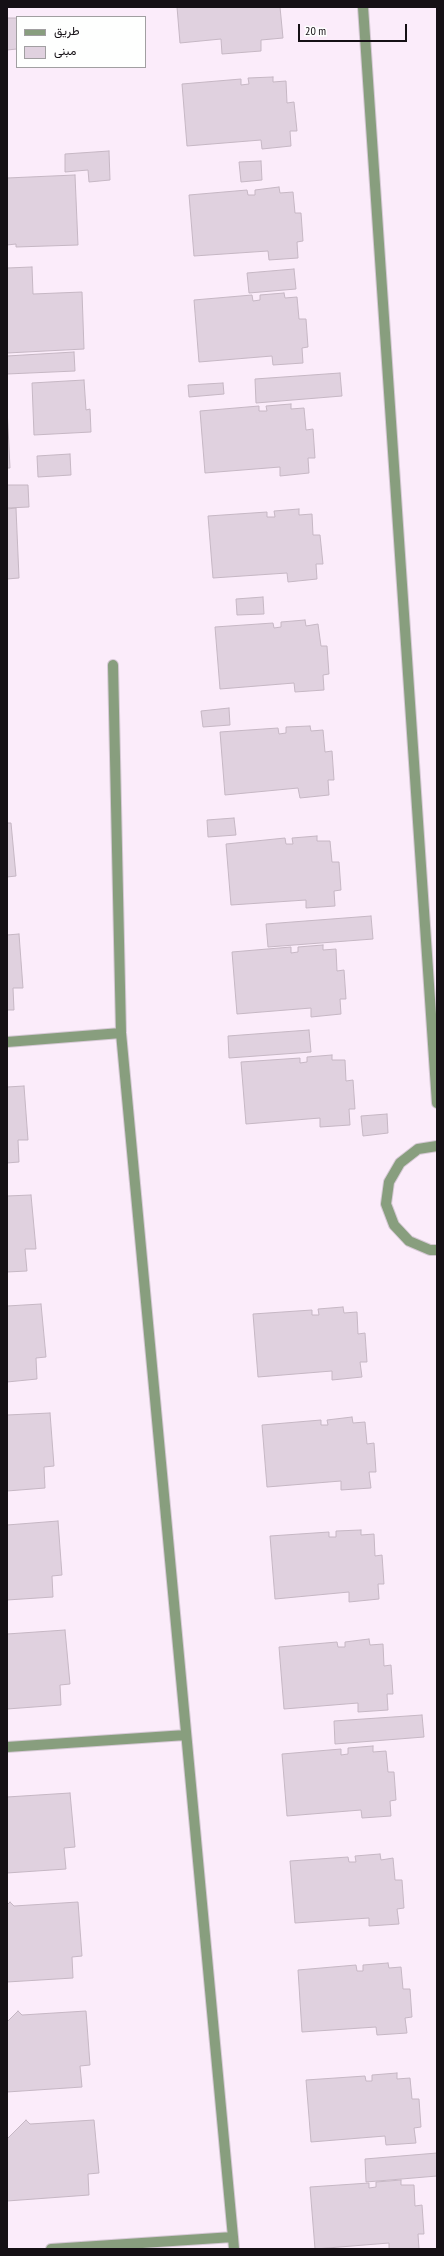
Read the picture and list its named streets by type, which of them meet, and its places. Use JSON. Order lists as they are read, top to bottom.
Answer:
{
  "legend": ["طريق", "مبنى"],
  "scale_bar": "20 m"
}
